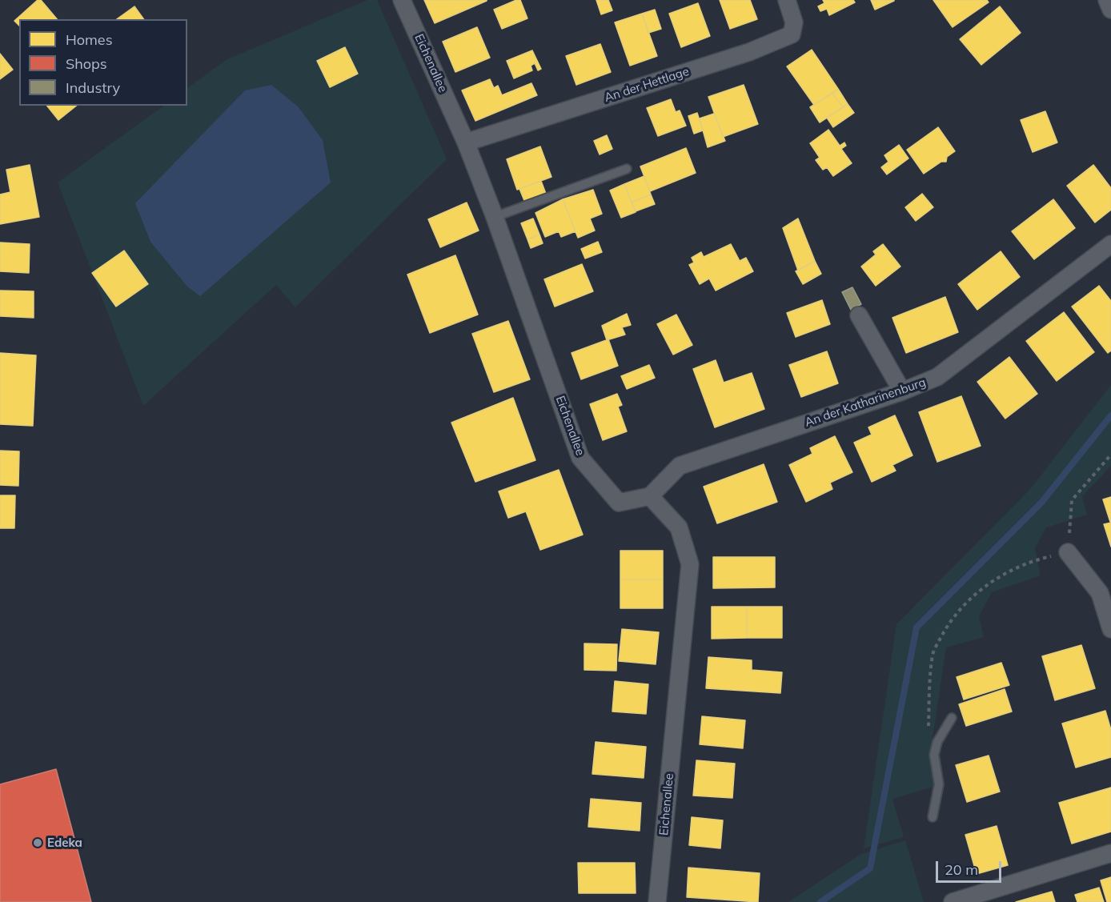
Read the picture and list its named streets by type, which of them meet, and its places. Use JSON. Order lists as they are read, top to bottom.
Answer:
{
  "streets": {
    "street": ["Eichenallee", "An der Hettlage", "An der Katharinenburg"]
  },
  "crossings": [
    ["Eichenallee", "An der Hettlage"],
    ["Eichenallee", "An der Katharinenburg"]
  ],
  "places": ["Edeka"],
  "legend": ["Homes", "Shops", "Industry"],
  "scale_bar": "20 m"
}
